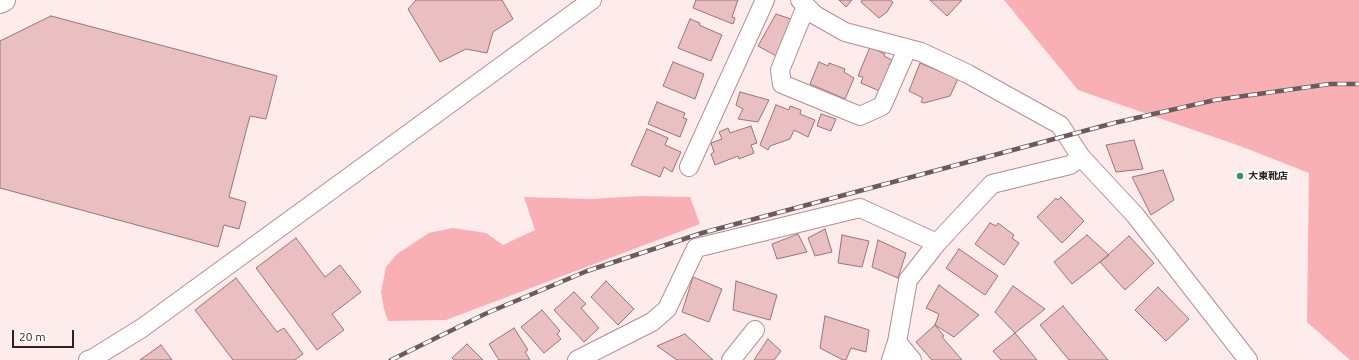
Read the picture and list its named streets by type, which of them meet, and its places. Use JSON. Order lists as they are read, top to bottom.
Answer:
{
  "places": ["大東靴店"],
  "scale_bar": "20 m"
}
